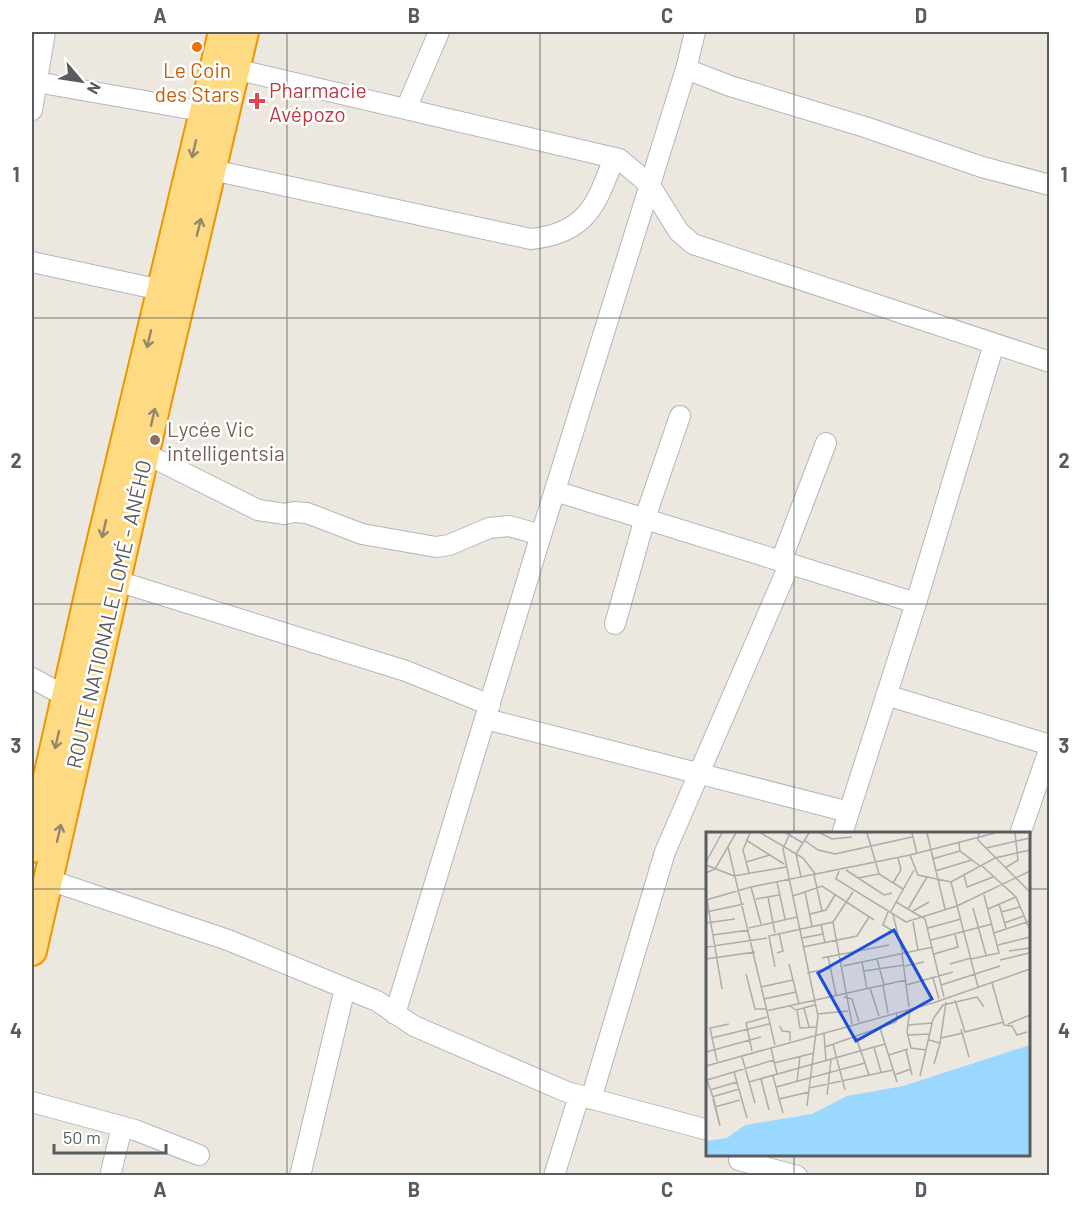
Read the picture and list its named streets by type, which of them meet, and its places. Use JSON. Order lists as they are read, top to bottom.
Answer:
{
  "streets": {
    "highway": ["ROUTE NATIONALE LOMÉ - ANÉHO"]
  },
  "places": {
    "other": ["Le Coin des Stars", "Lycée Vic intelligentsia"],
    "health": ["Pharmacie Avépozo"]
  },
  "scale_bar": "50 m",
  "north": "bottom right",
  "grid": {
    "columns": [
      "A",
      "B",
      "C",
      "D"
    ],
    "rows": [
      "1",
      "2",
      "3",
      "4"
    ]
  }
}
